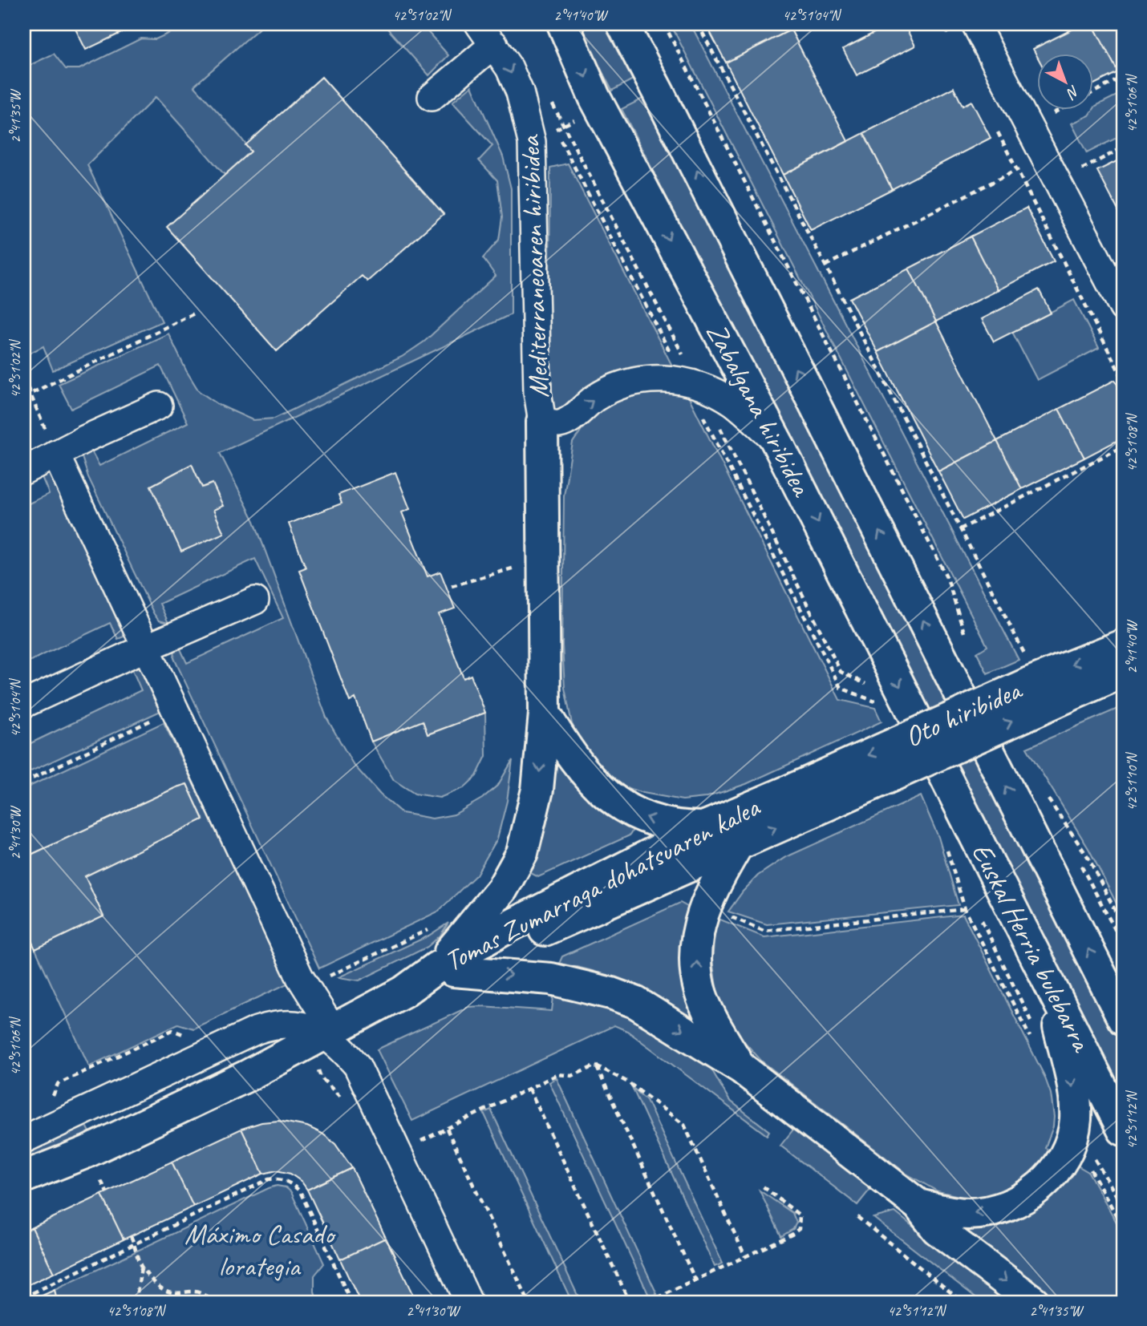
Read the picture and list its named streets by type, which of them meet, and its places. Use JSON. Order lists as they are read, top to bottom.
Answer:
{
  "streets": {
    "main road": [
      "Zabalgana hiribidea",
      "Oto hiribidea",
      "Tomas Zumarraga dohatsuaren kalea",
      "Euskal Herria bulebarra"
    ],
    "street": ["Mediterraneoaren hiribidea"]
  },
  "crossings": [
    ["Zabalgana hiribidea", "Euskal Herria bulebarra"],
    ["Oto hiribidea", "Tomas Zumarraga dohatsuaren kalea"]
  ],
  "one_way": ["Mediterraneoaren hiribidea"],
  "parks": ["Máximo Casado lorategia"],
  "north": "bottom right",
  "coordinates": [
    "42°51'02\"N",
    "2°41'40\"W",
    "42°51'04\"N",
    "42°51'06\"N",
    "2°41'35\"W",
    "42°51'08\"N",
    "42°51'10\"N",
    "2°41'30\"W",
    "42°51'12\"N"
  ]
}
